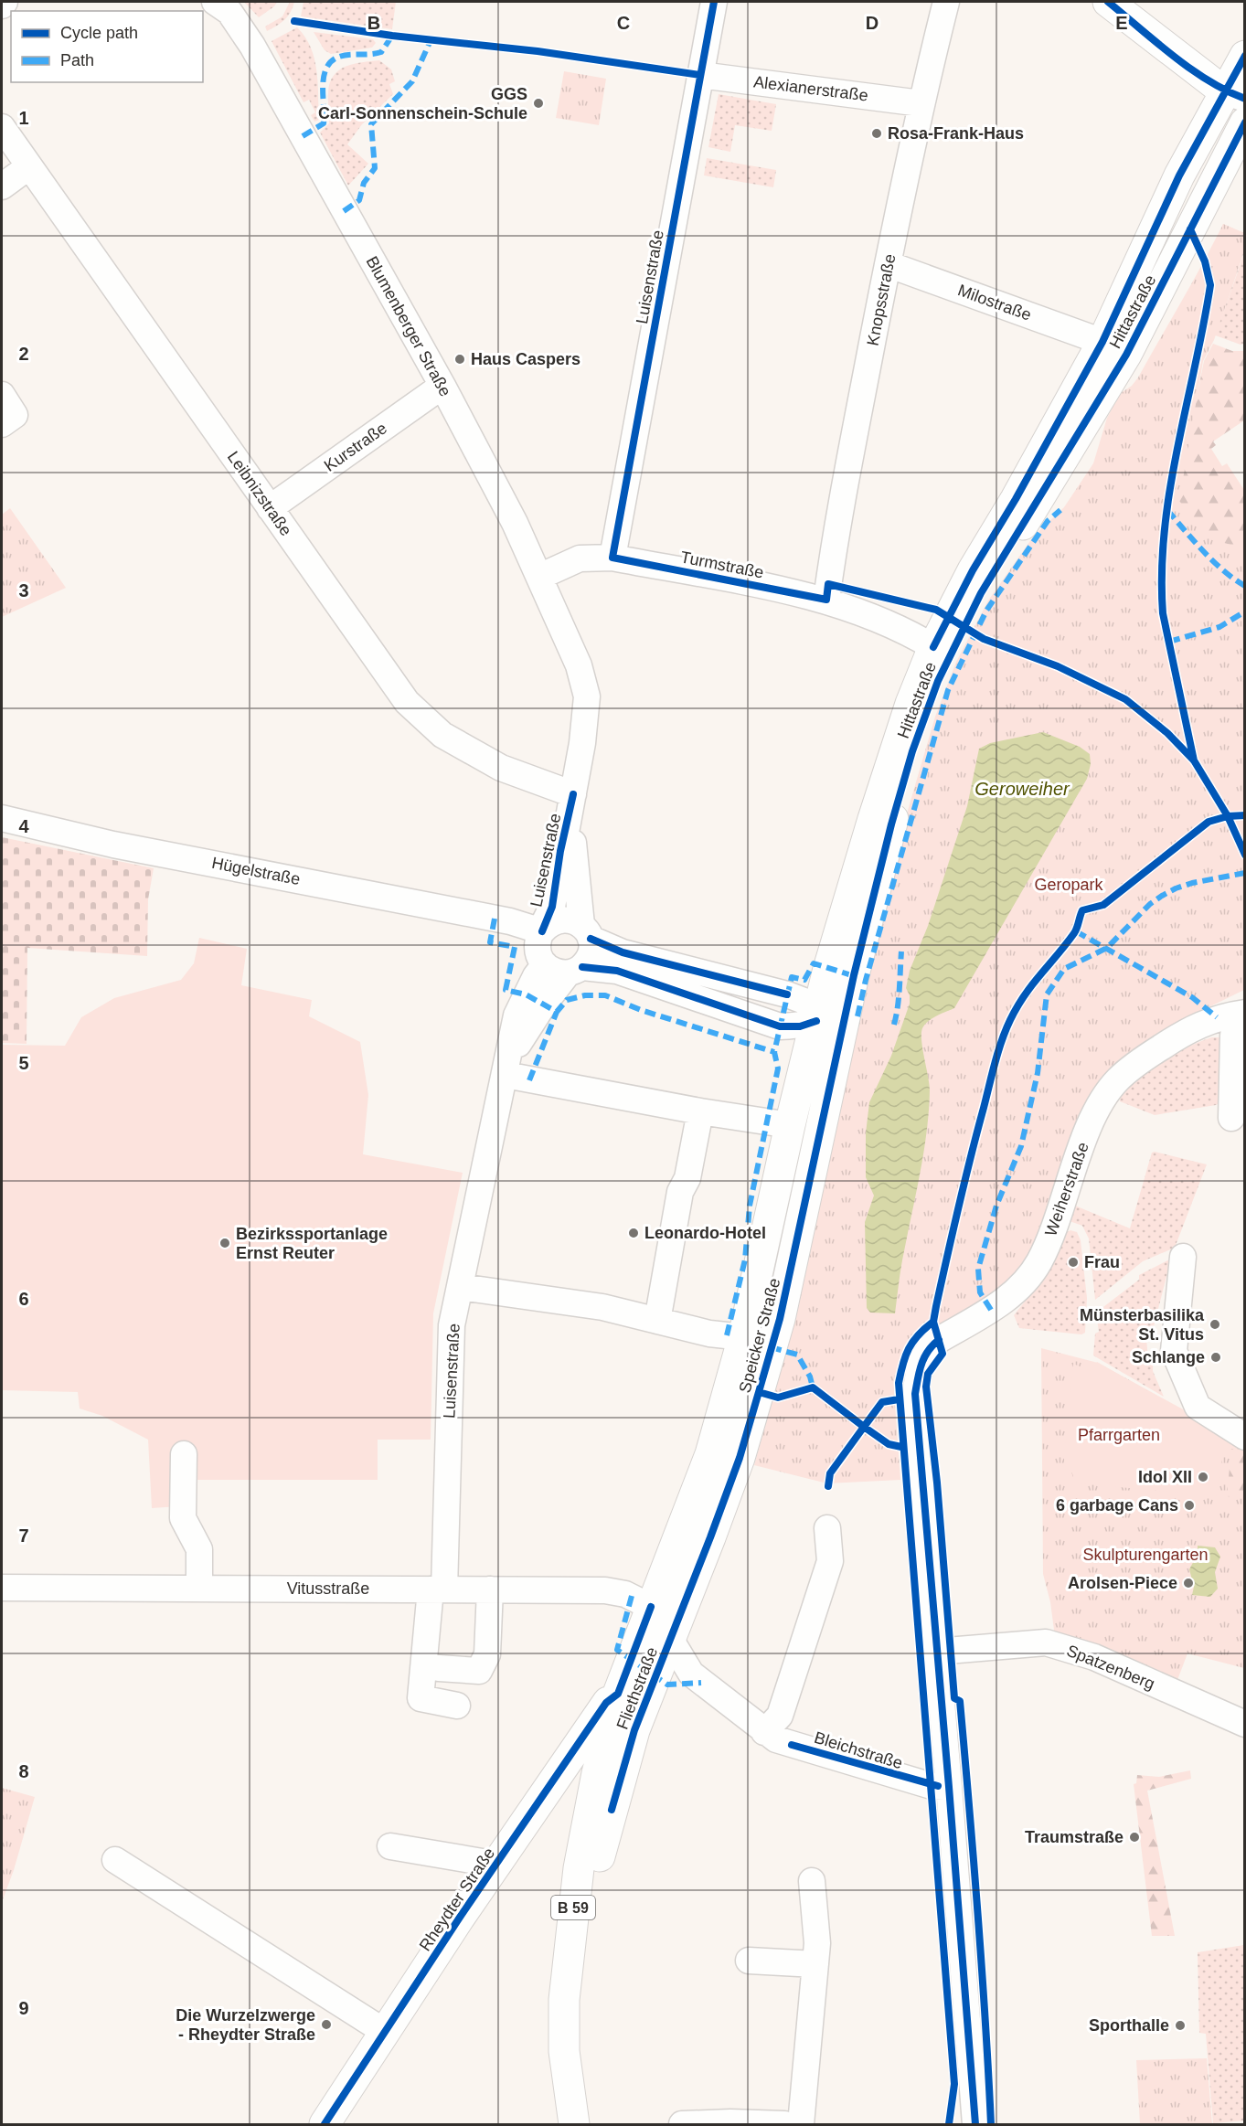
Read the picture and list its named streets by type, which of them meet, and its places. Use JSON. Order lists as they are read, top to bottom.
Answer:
{
  "streets": {
    "main road": [
      "Hittastraße",
      "Speicker Straße",
      "Fliethstraße",
      "Rheydter Straße",
      "B 59"
    ],
    "street": [
      "Alexianerstraße",
      "Luisenstraße",
      "Knopsstraße",
      "Milostraße",
      "Blumenberger Straße",
      "Kurstraße",
      "Leibnizstraße",
      "Turmstraße",
      "Hügelstraße",
      "Weiherstraße",
      "Vitusstraße",
      "Spatzenberg",
      "Bleichstraße"
    ]
  },
  "crossings": [
    ["Alexianerstraße", "Luisenstraße"],
    ["Alexianerstraße", "Knopsstraße"],
    ["Luisenstraße", "Blumenberger Straße"],
    ["Luisenstraße", "Leibnizstraße"],
    ["Luisenstraße", "Turmstraße"],
    ["Luisenstraße", "Hügelstraße"],
    ["Luisenstraße", "Vitusstraße"],
    ["Knopsstraße", "Milostraße"],
    ["Knopsstraße", "Turmstraße"],
    ["Milostraße", "Hittastraße"],
    ["Hittastraße", "Turmstraße"],
    ["Hittastraße", "Speicker Straße"],
    ["Hittastraße", "B 59"],
    ["Blumenberger Straße", "Kurstraße"],
    ["Blumenberger Straße", "Turmstraße"],
    ["Kurstraße", "Leibnizstraße"],
    ["Weiherstraße", "Spatzenberg"],
    ["Weiherstraße", "Bleichstraße"],
    ["Speicker Straße", "Vitusstraße"],
    ["Speicker Straße", "Fliethstraße"],
    ["Speicker Straße", "Bleichstraße"],
    ["Speicker Straße", "Rheydter Straße"],
    ["Vitusstraße", "Bleichstraße"],
    ["Fliethstraße", "Bleichstraße"],
    ["Fliethstraße", "Rheydter Straße"]
  ],
  "water": ["Geroweiher"],
  "parks": ["Geropark", "Pfarrgarten", "Skulpturengarten"],
  "places": [
    "GGS Carl-Sonnenschein-Schule",
    "Rosa-Frank-Haus",
    "Haus Caspers",
    "Leonardo-Hotel",
    "Bezirkssportanlage Ernst Reuter",
    "Frau",
    "Münsterbasilika St. Vitus",
    "Schlange",
    "Idol XII",
    "6 garbage Cans",
    "Arolsen-Piece",
    "Traumstraße",
    "Die Wurzelzwerge - Rheydter Straße",
    "Sporthalle"
  ],
  "legend": ["Cycle path", "Path"],
  "grid": {
    "columns": [
      "B",
      "C",
      "D",
      "E"
    ],
    "rows": [
      "1",
      "2",
      "3",
      "4",
      "5",
      "6",
      "7",
      "8",
      "9"
    ]
  }
}
